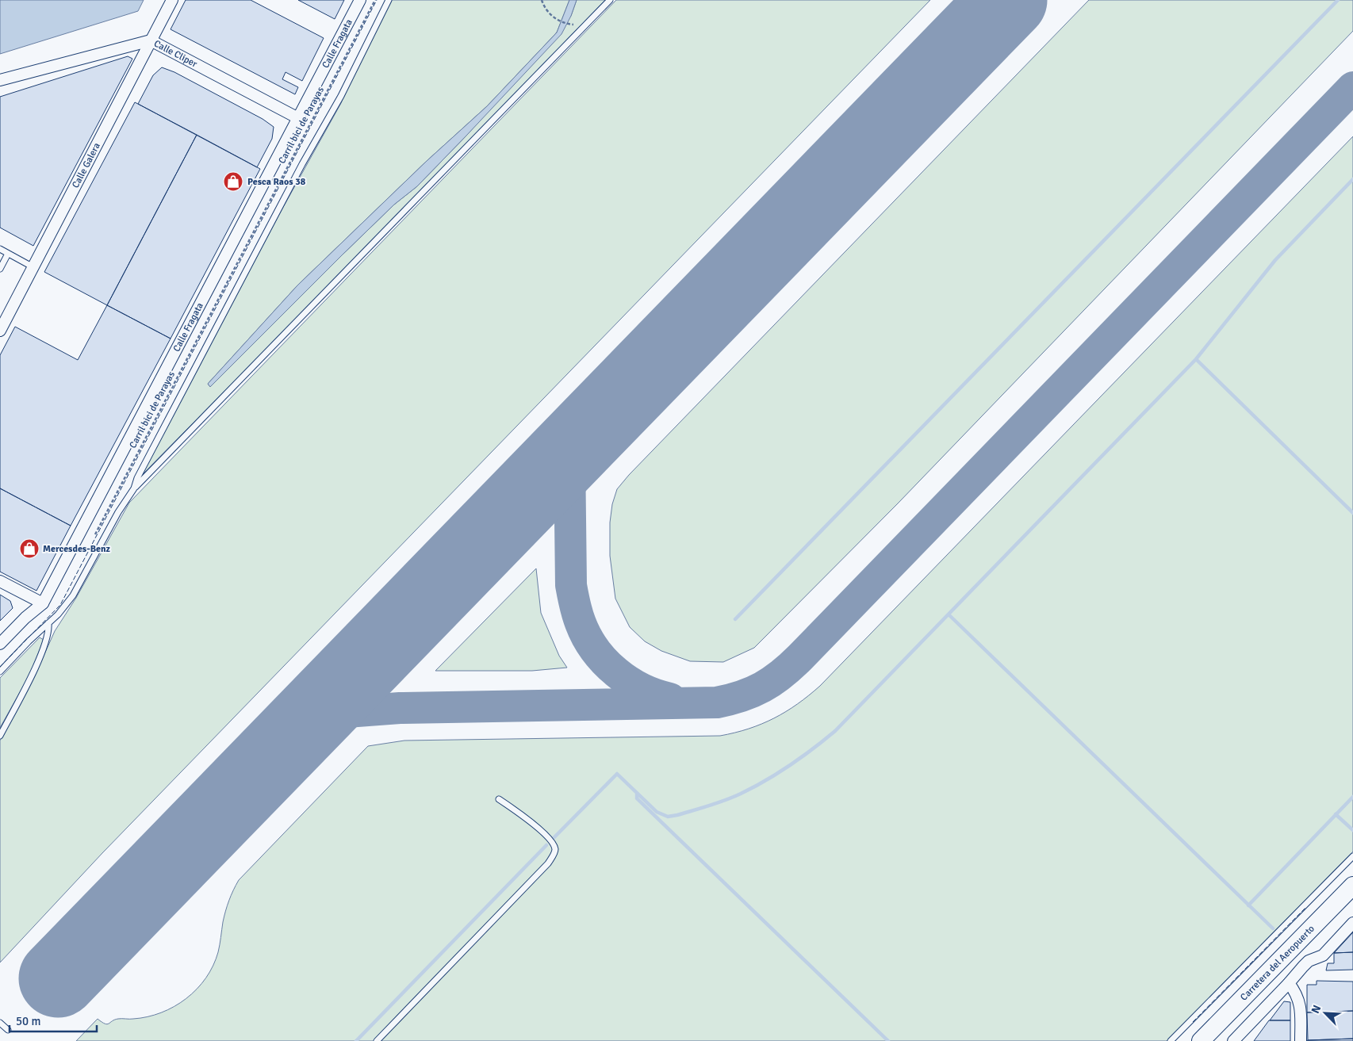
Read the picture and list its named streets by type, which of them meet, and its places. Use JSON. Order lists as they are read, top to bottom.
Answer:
{
  "streets": {
    "highway": ["Carretera del Aeropuerto"],
    "street": ["Calle Fragata", "Calle Cliper", "Calle Galera"],
    "path": ["Carril bici de Parayas"]
  },
  "crossings": [
    ["Calle Fragata", "Calle Cliper"],
    ["Calle Cliper", "Calle Galera"]
  ],
  "places": {
    "shop": ["Pesca Raos 38", "Mercesdes-Benz"]
  },
  "scale_bar": "50 m",
  "north": "top left"
}
